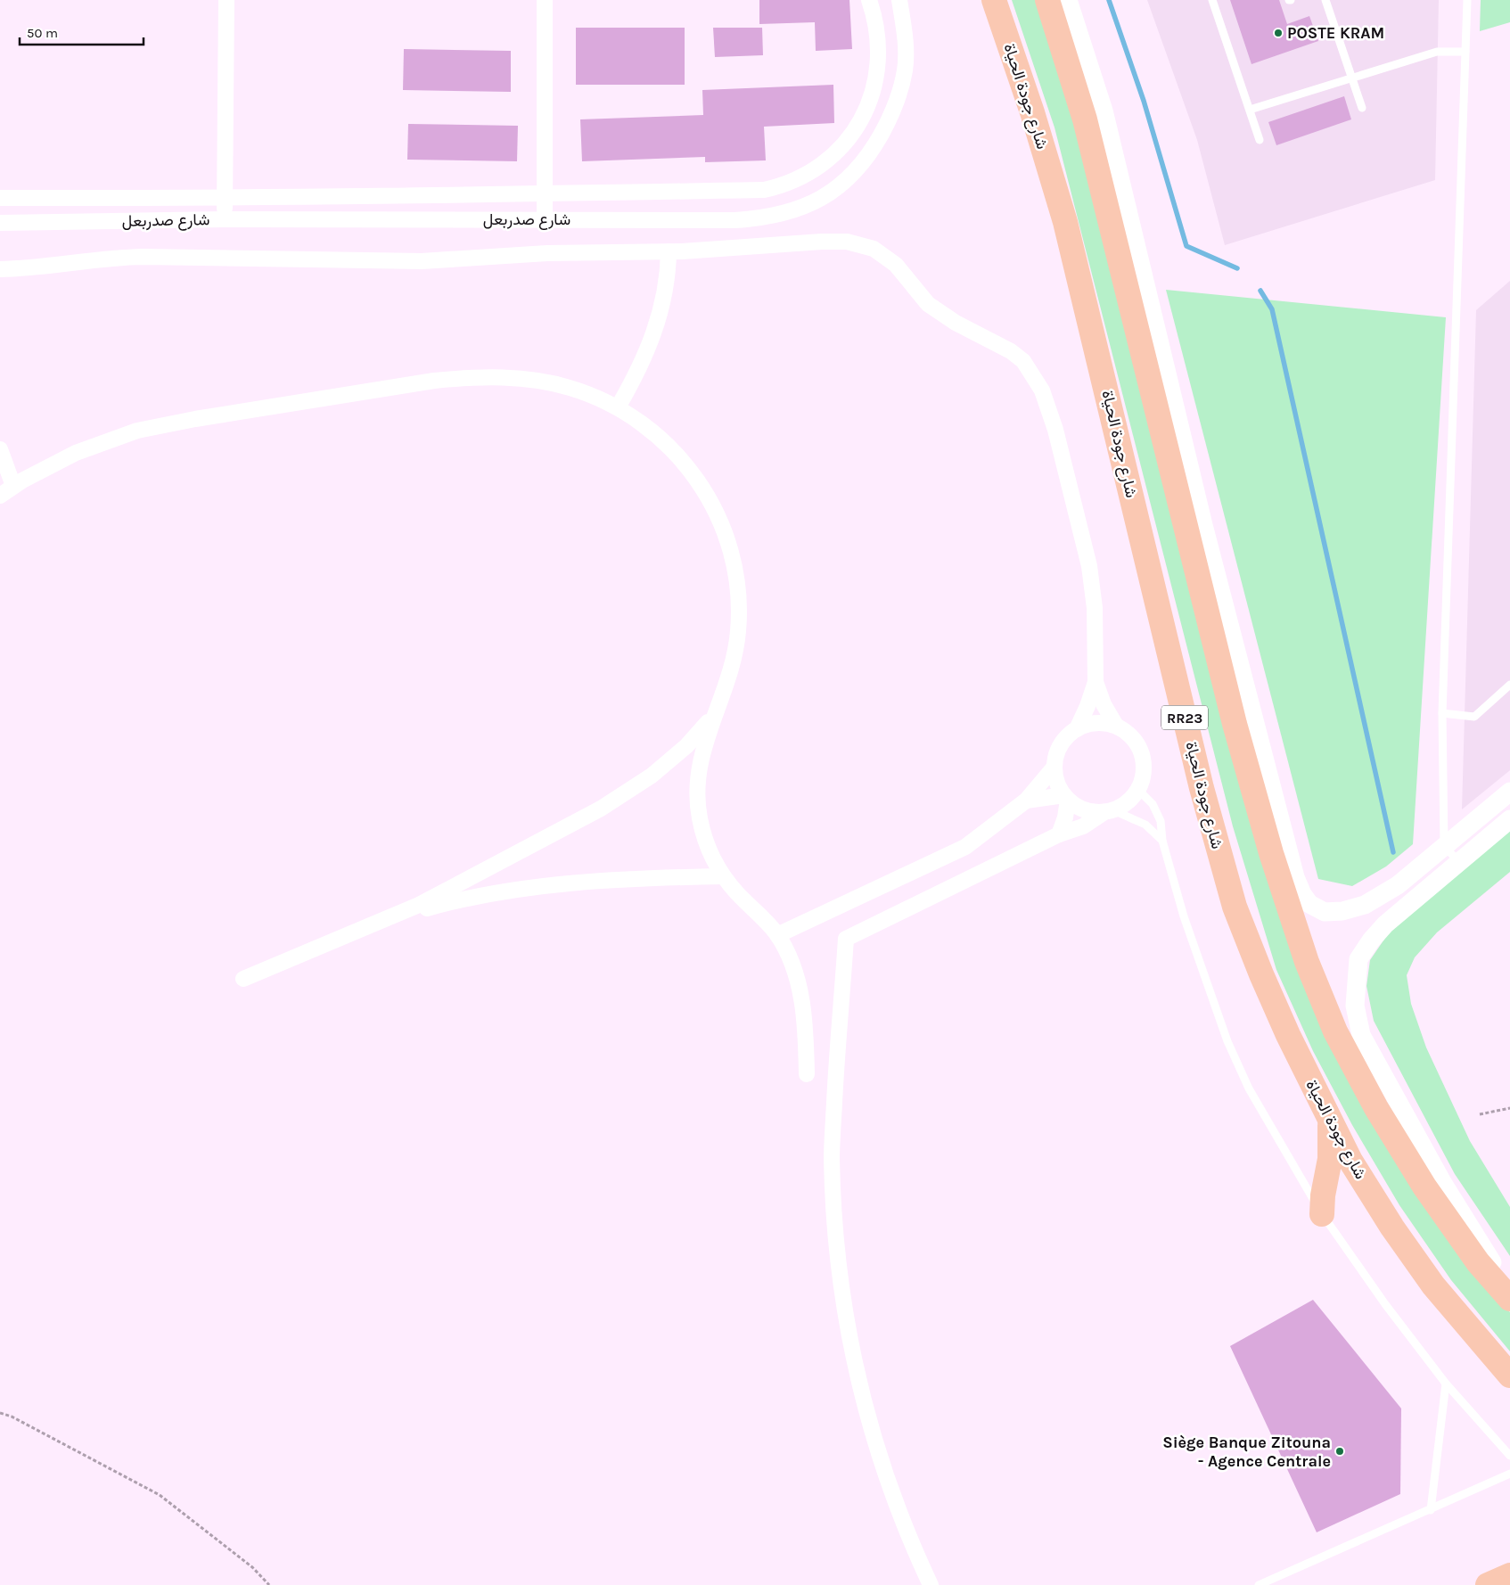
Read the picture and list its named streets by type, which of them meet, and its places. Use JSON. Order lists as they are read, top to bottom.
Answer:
{
  "streets": {
    "highway": ["شارع جودة الحياة", "RR23"],
    "street": ["شارع صدربعل"]
  },
  "places": ["POSTE KRAM", "Siège Banque Zitouna - Agence Centrale"],
  "scale_bar": "50 m"
}
